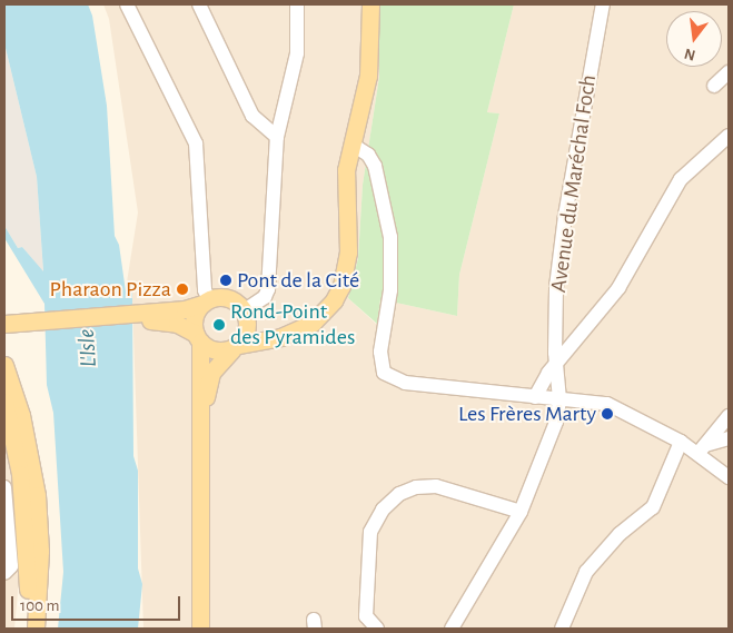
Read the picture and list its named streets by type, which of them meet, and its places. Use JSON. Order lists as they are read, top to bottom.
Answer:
{
  "streets": {
    "street": ["Avenue du Maréchal Foch"]
  },
  "water": ["L'Isle"],
  "places": [
    "Pont de la Cité",
    "Pharaon Pizza",
    "Rond-Point des Pyramides",
    "Les Frères Marty"
  ],
  "scale_bar": "100 m",
  "north": "bottom"
}
